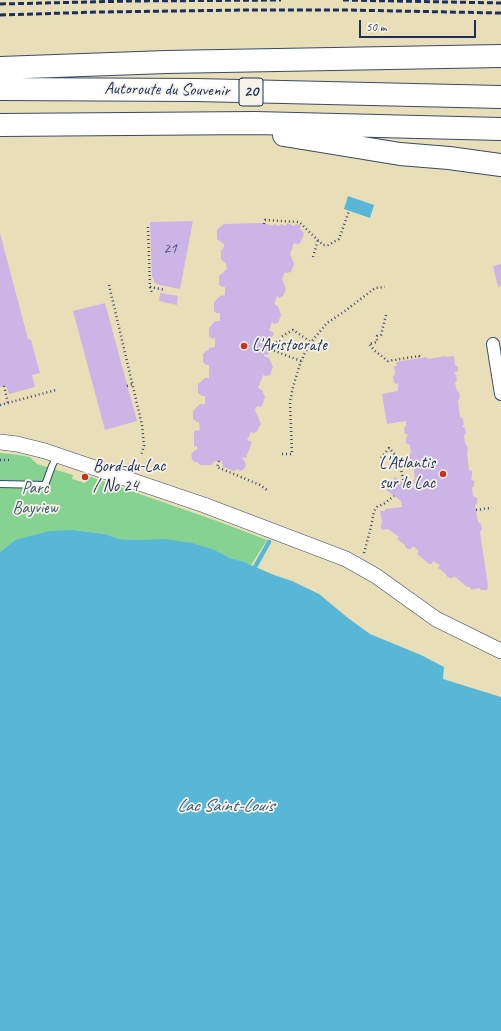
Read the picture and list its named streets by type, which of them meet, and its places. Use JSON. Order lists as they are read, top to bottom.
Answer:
{
  "streets": {
    "highway": ["Autoroute du Souvenir", "20"]
  },
  "water": ["Lac Saint-Louis"],
  "parks": ["Parc Bayview"],
  "places": ["L'Aristocrate", "L'Atlantis sur le Lac", "Bord-du-Lac / No 24"],
  "house_numbers": ["21"],
  "scale_bar": "50 m"
}
